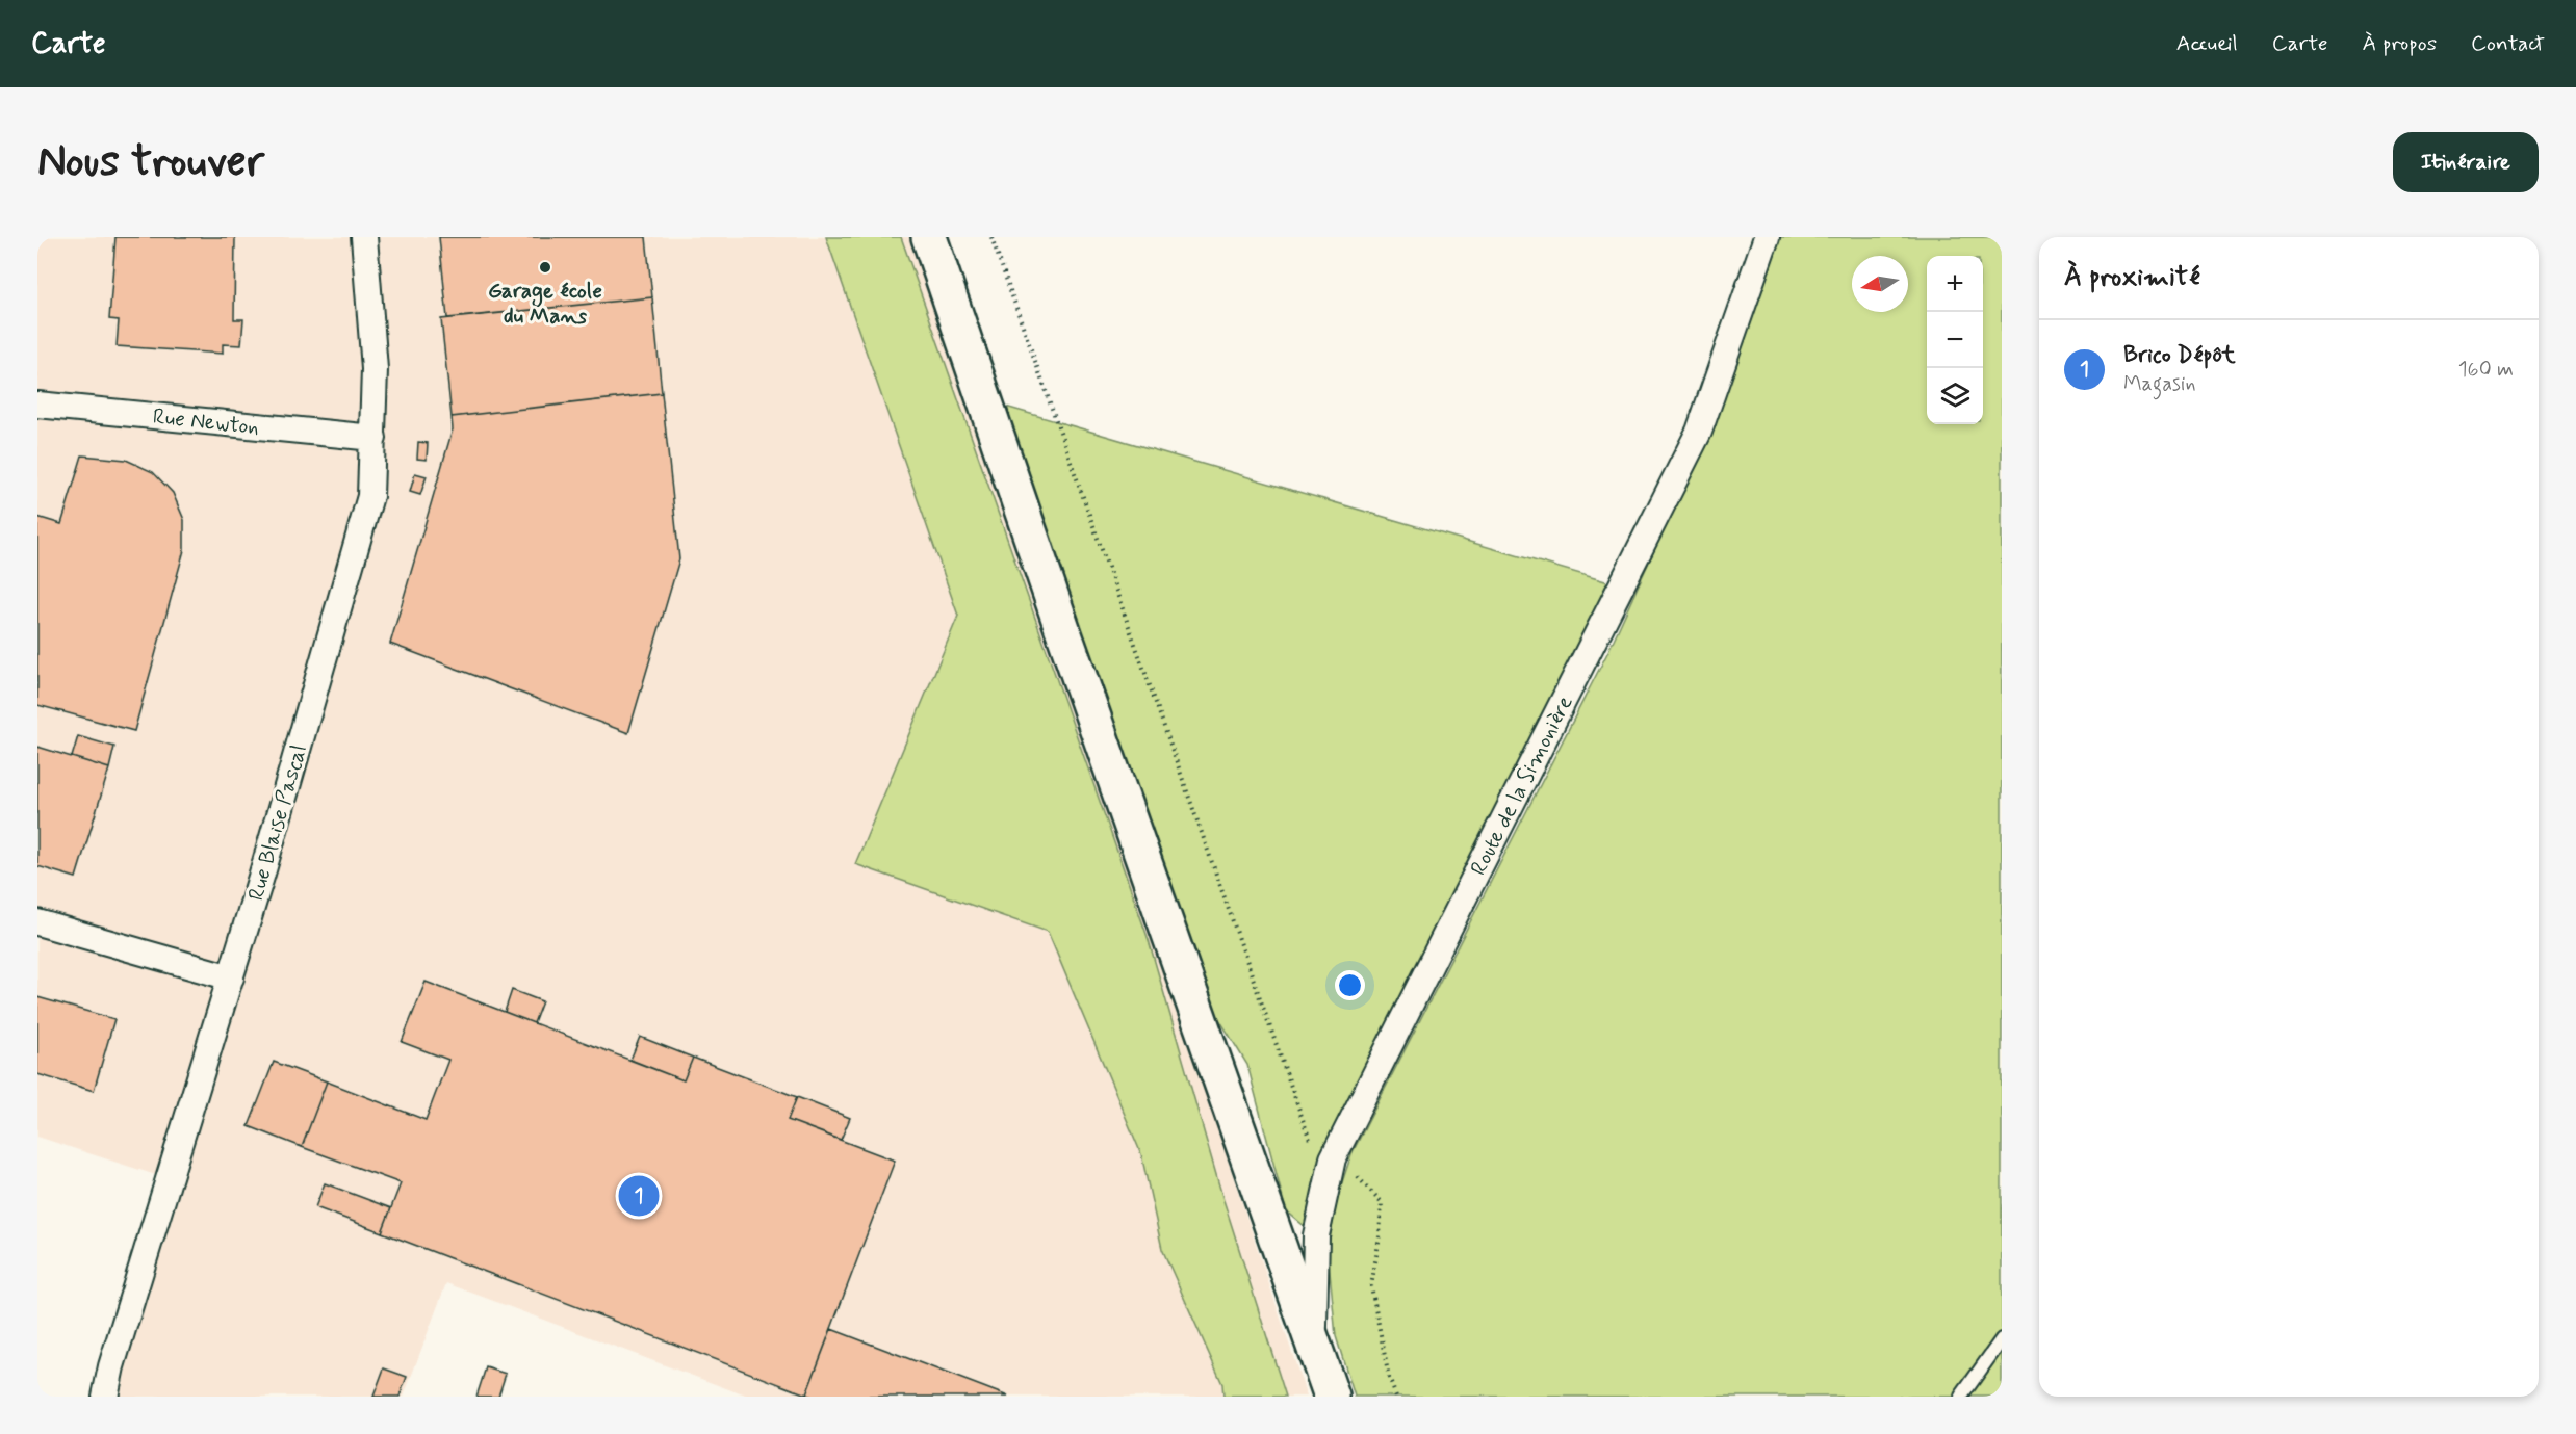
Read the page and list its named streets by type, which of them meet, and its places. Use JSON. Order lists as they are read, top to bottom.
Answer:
{
  "streets": {
    "street": ["Rue Newton", "Route de la Simonière", "Rue Blaise Pascal"]
  },
  "crossings": [
    ["Rue Newton", "Rue Blaise Pascal"]
  ],
  "places": ["Garage école du Mans"],
  "north": "left",
  "page": {
    "header": "Carte",
    "nav": [
      "Accueil",
      "Carte",
      "À propos",
      "Contact"
    ],
    "buttons": "Itinéraire",
    "title": "Nous trouver",
    "heading": "À proximité",
    "map_buttons": ["+", "−"],
    "list": [
      {
        "mark": "1",
        "name": "Brico Dépôt",
        "note": "Magasin",
        "value": "160 m"
      }
    ],
    "pins": "1"
  }
}
